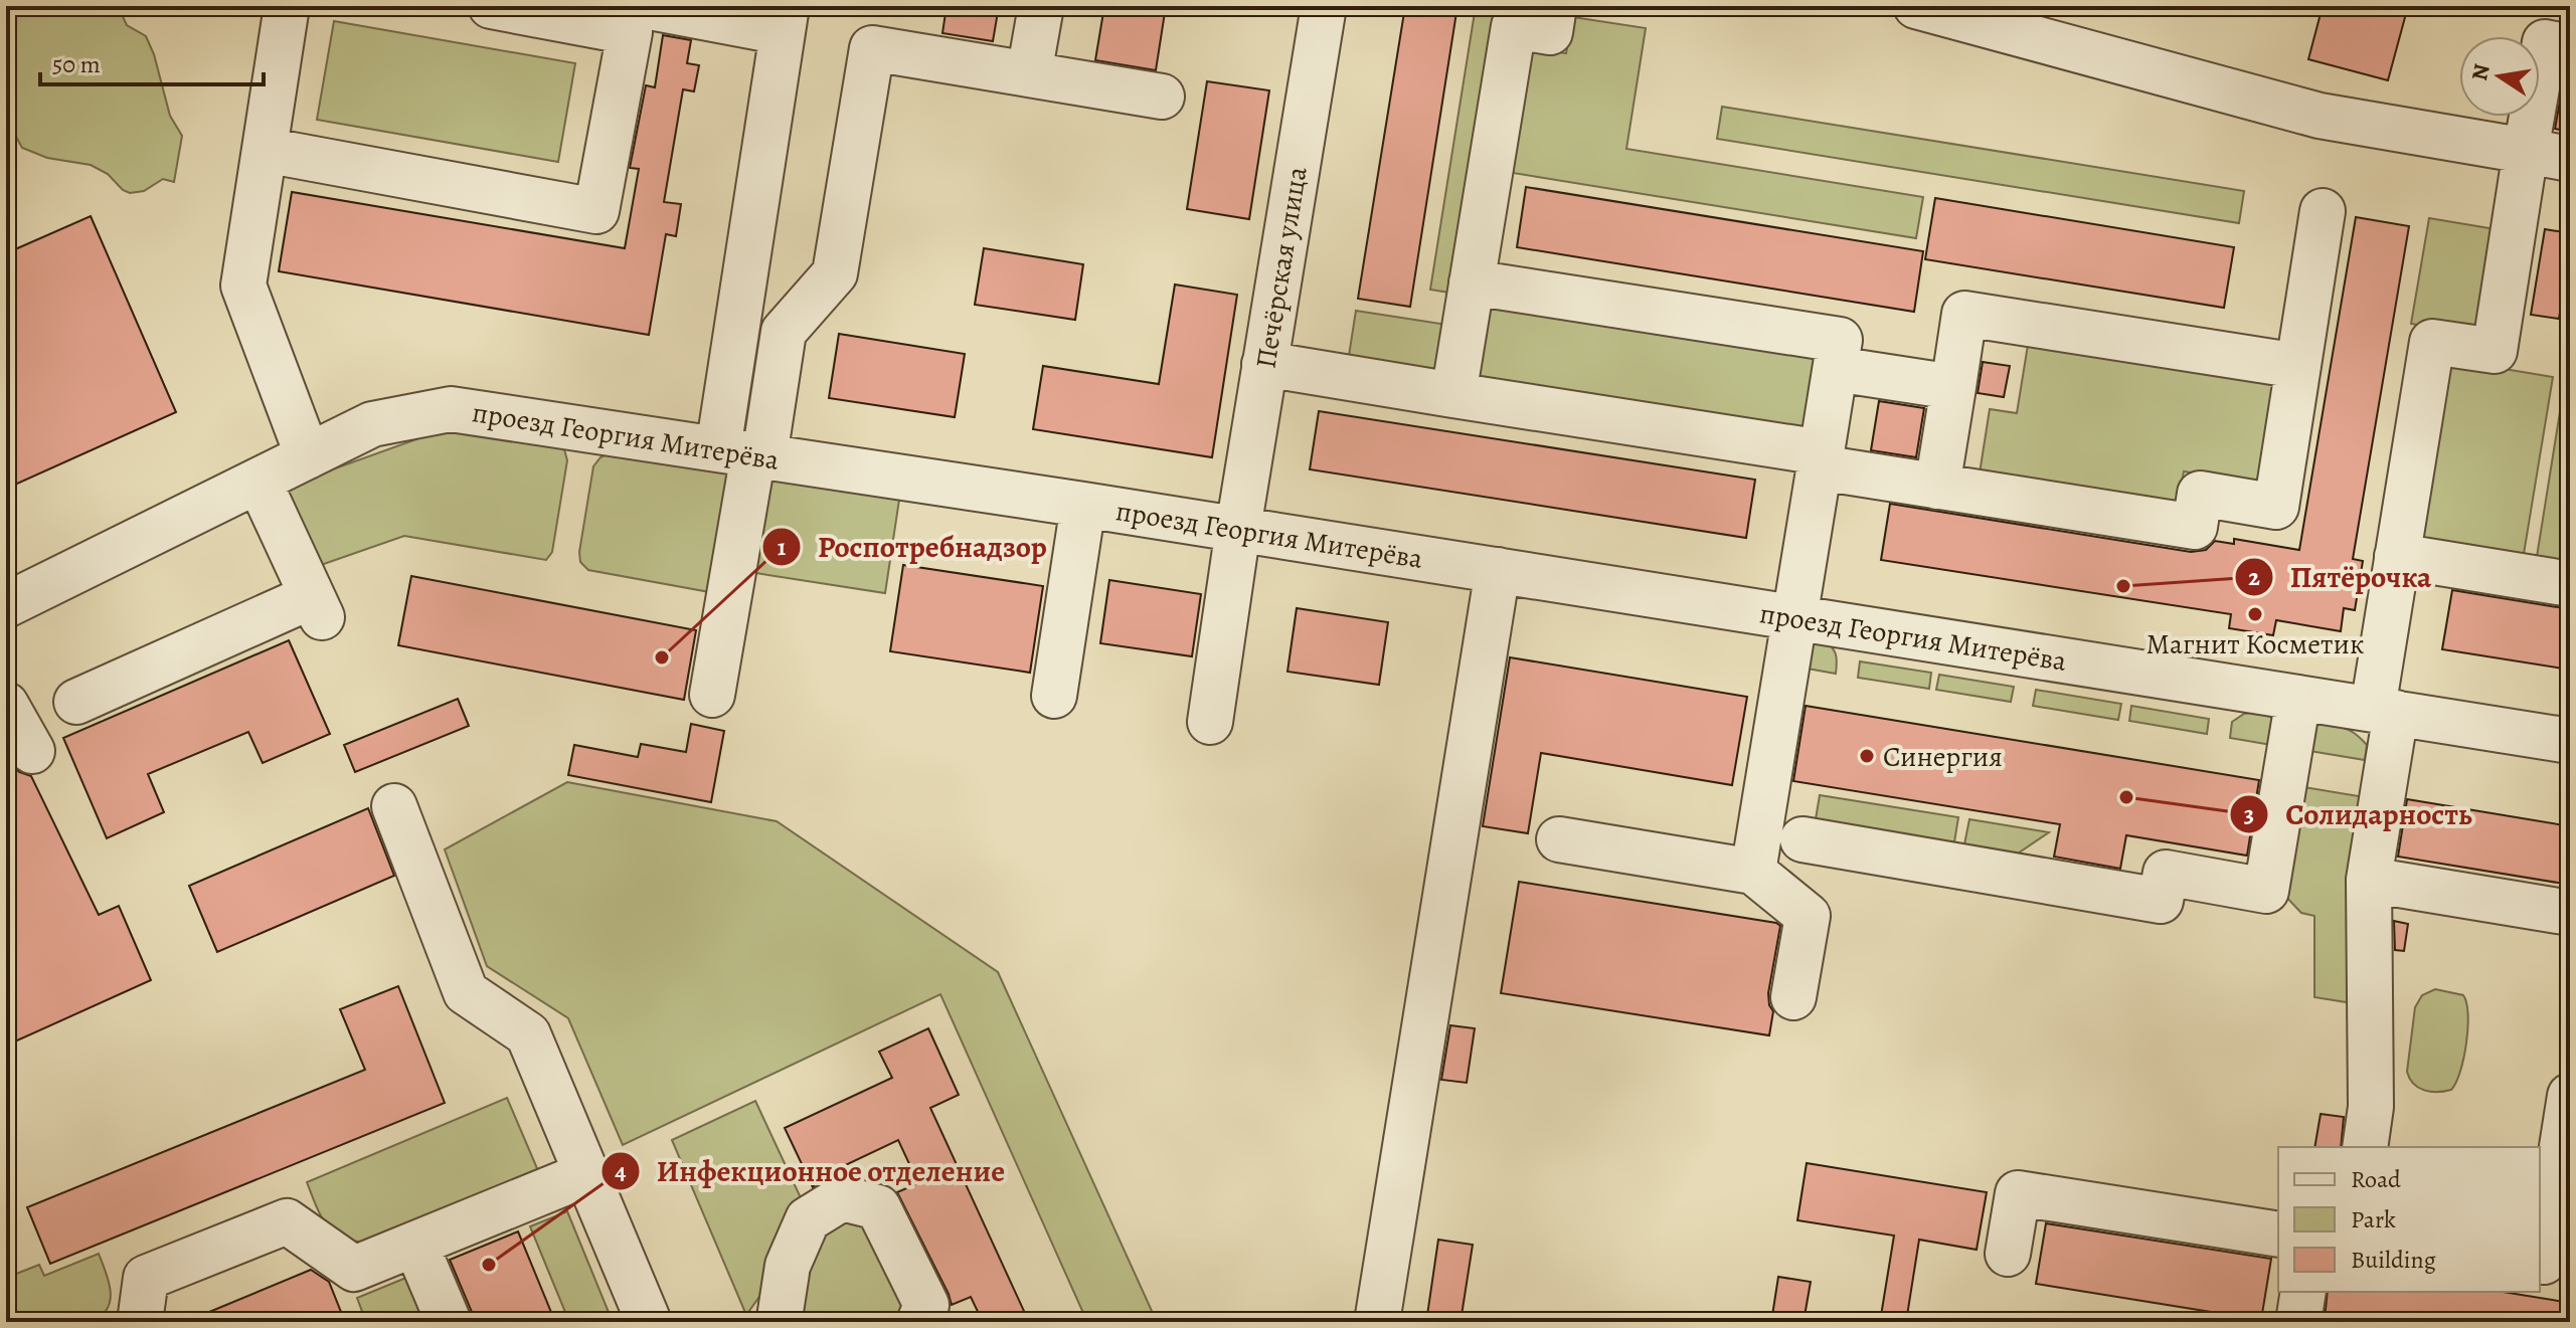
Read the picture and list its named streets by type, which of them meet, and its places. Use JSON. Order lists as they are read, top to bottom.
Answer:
{
  "streets": {
    "street": ["Печёрская улица", "проезд Георгия Митерёва"]
  },
  "crossings": [
    ["Печёрская улица", "проезд Георгия Митерёва"]
  ],
  "places": [
    "Пятёрочка",
    "Магнит Косметик",
    "Роспотребнадзор",
    "Синергия",
    "Солидарность",
    "Инфекционное отделение"
  ],
  "legend": ["Road", "Park", "Building"],
  "scale_bar": "50 m",
  "north": "left"
}
